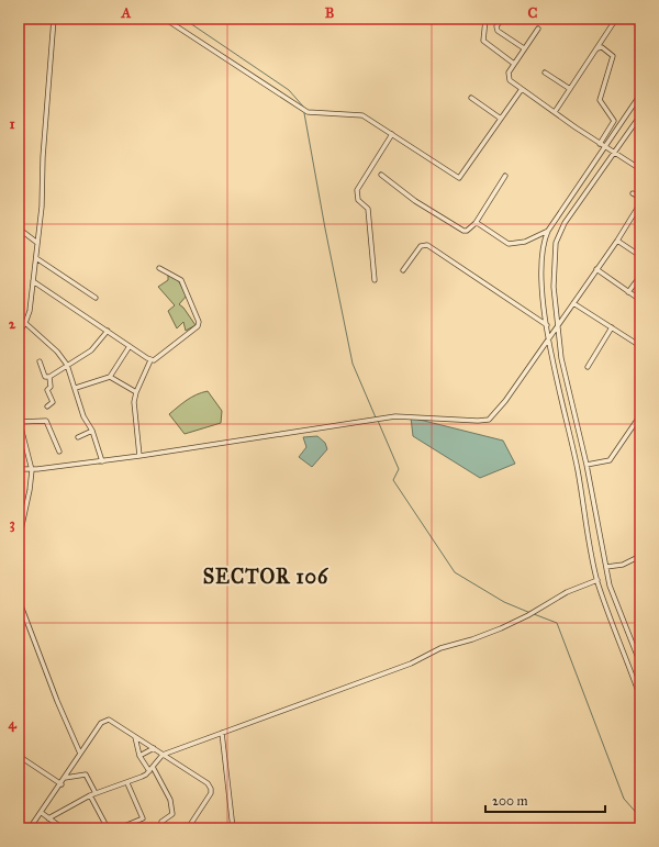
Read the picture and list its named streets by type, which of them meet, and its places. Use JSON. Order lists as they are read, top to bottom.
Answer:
{
  "districts": ["SECTOR 106"],
  "scale_bar": "200 m",
  "grid": {
    "columns": ["A", "B", "C"],
    "rows": [
      "1",
      "2",
      "3",
      "4"
    ]
  }
}
